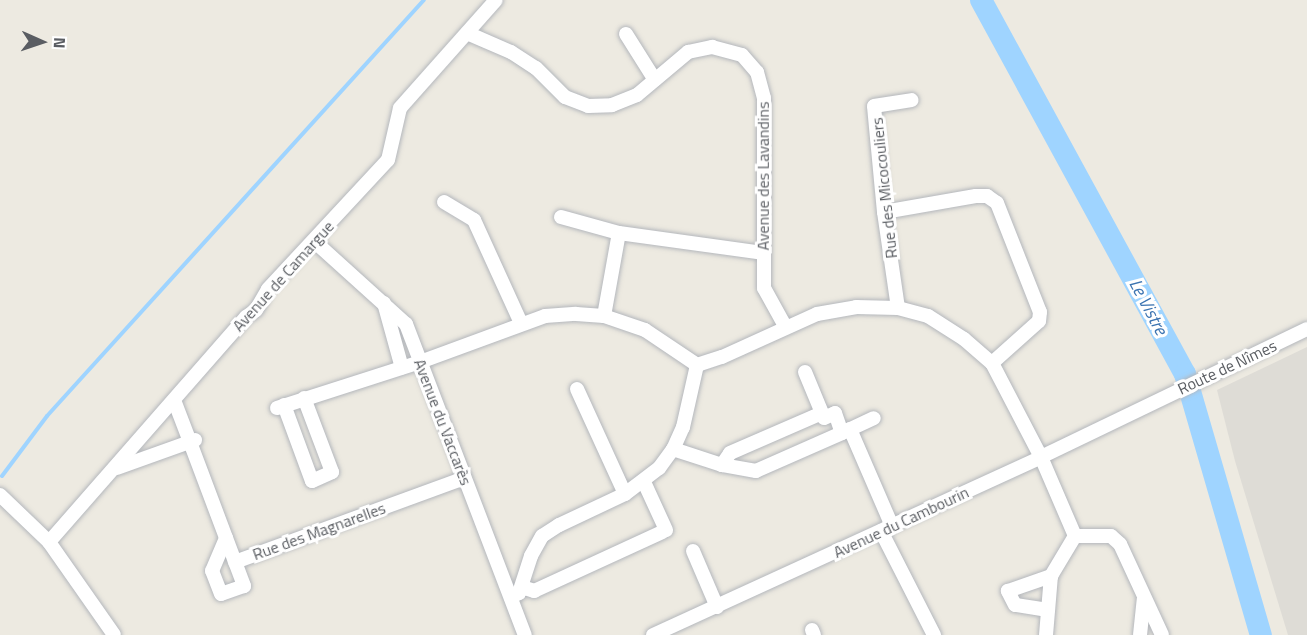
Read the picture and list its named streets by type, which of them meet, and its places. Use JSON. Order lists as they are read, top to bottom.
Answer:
{
  "streets": {
    "street": [
      "Avenue des Lavandins",
      "Rue des Micocouliers",
      "Avenue de Camargue",
      "Route de Nîmes",
      "Avenue du Vaccarès",
      "Avenue du Cambourin",
      "Rue des Magnarelles"
    ]
  },
  "crossings": [
    ["Avenue des Lavandins", "Avenue de Camargue"],
    ["Avenue de Camargue", "Avenue du Vaccarès"],
    ["Avenue de Camargue", "Rue des Magnarelles"],
    ["Route de Nîmes", "Avenue du Cambourin"],
    ["Avenue du Vaccarès", "Rue des Magnarelles"]
  ],
  "water": ["Le Vistre"],
  "north": "right"
}
